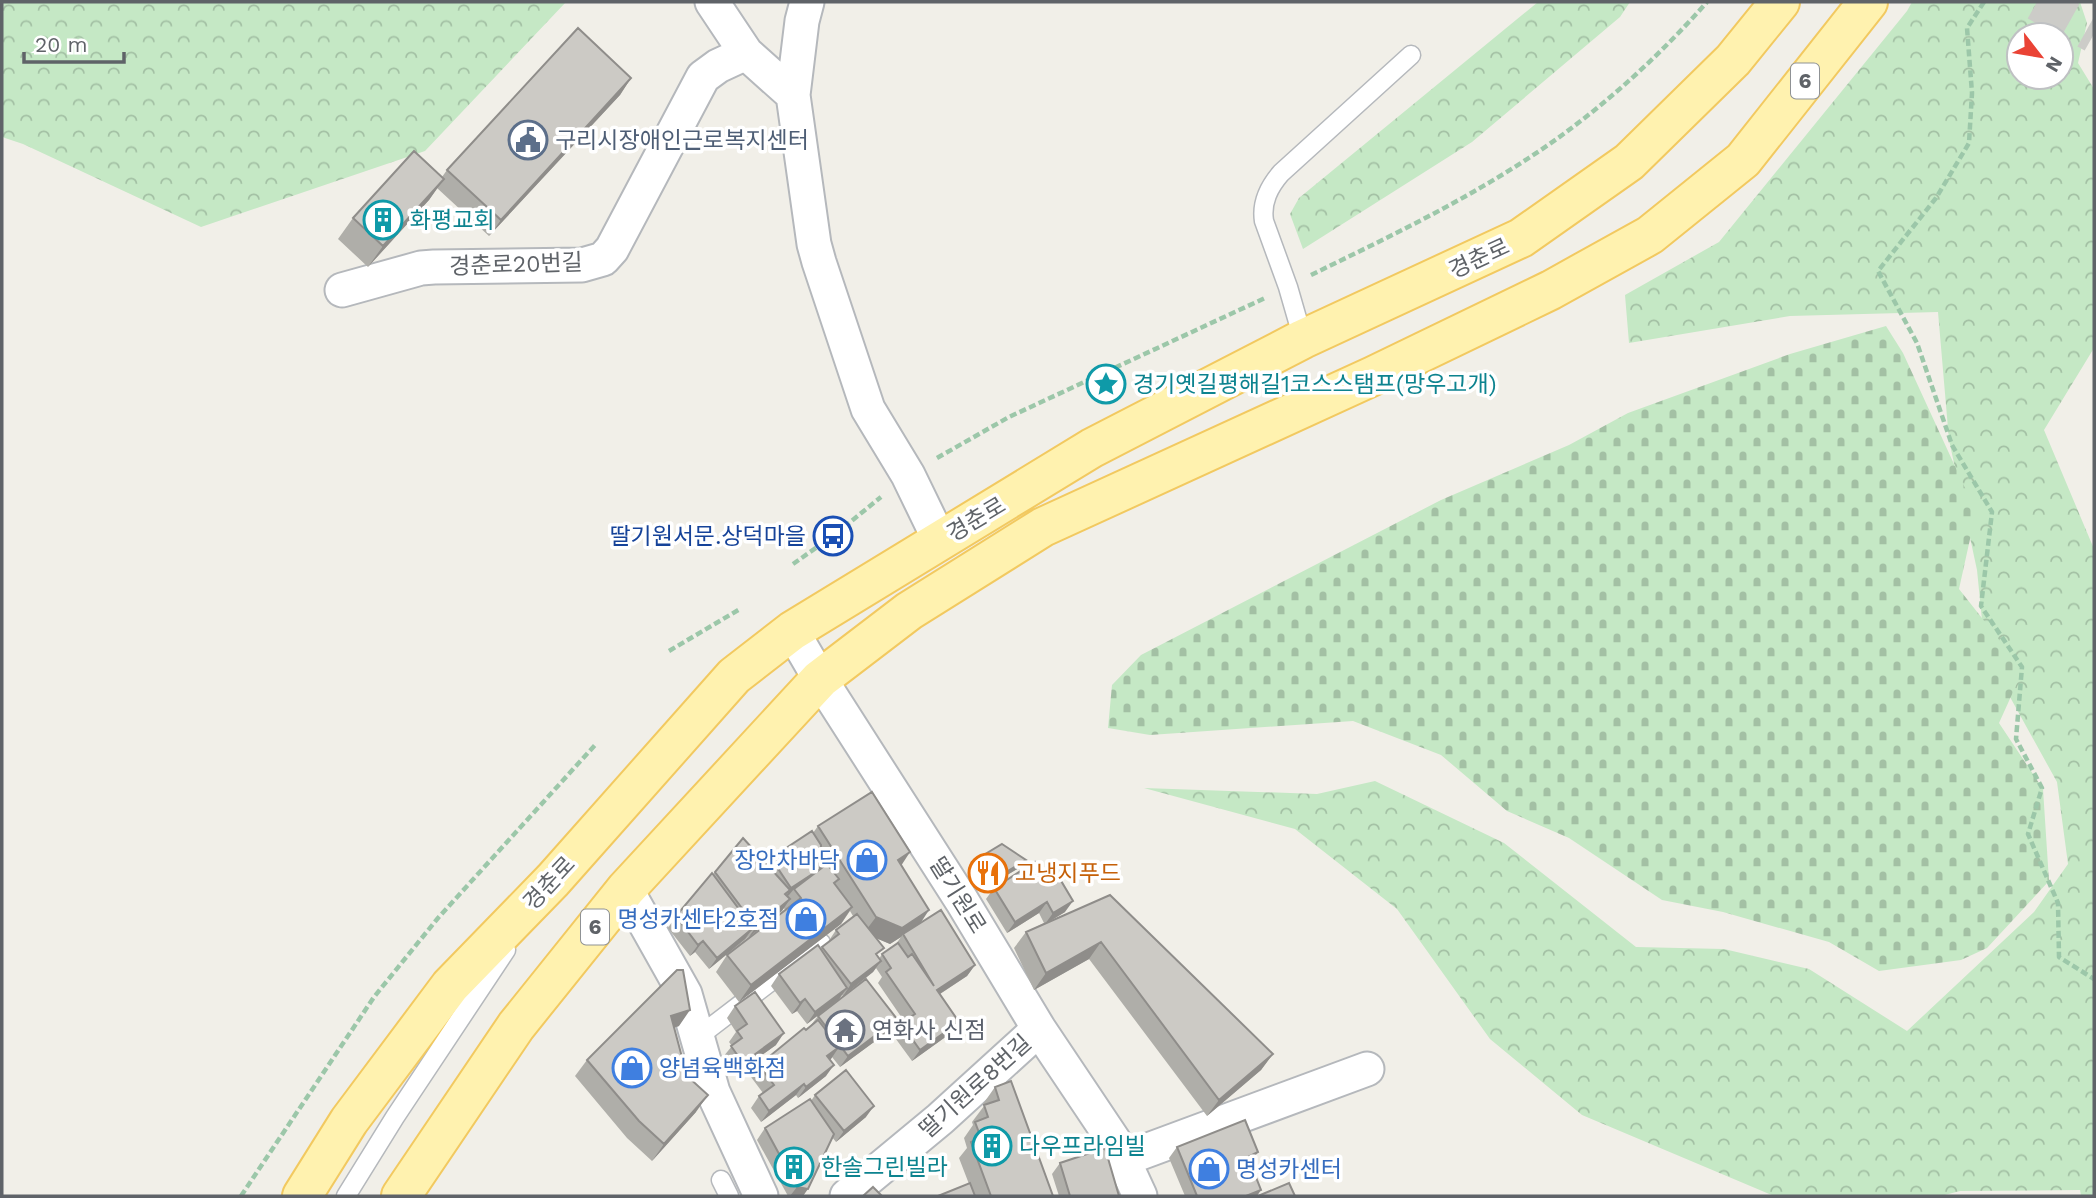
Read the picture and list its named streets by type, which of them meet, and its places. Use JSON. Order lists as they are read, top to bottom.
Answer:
{
  "streets": {
    "main road": ["6", "경춘로"],
    "street": ["경춘로20번길", "딸기원로", "딸기원로8번길"]
  },
  "crossings": [
    ["경춘로", "딸기원로"],
    ["딸기원로", "딸기원로8번길"]
  ],
  "places": {
    "public building": ["구리시장애인근로복지센터"],
    "building": ["화평교회", "다우프라임빌", "한솔그린빌라"],
    "place": ["경기옛길평해길1코스스탬프(망우고개)"],
    "bus stop": ["딸기원서문.상덕마을"],
    "shop": [
      "장안차바닥",
      "명성카센타2호점",
      "양념육백화점",
      "명성카센터"
    ],
    "restaurant": ["고냉지푸드"],
    "temple": ["연화사 신점"]
  },
  "scale_bar": "20 m",
  "north": "bottom right"
}
